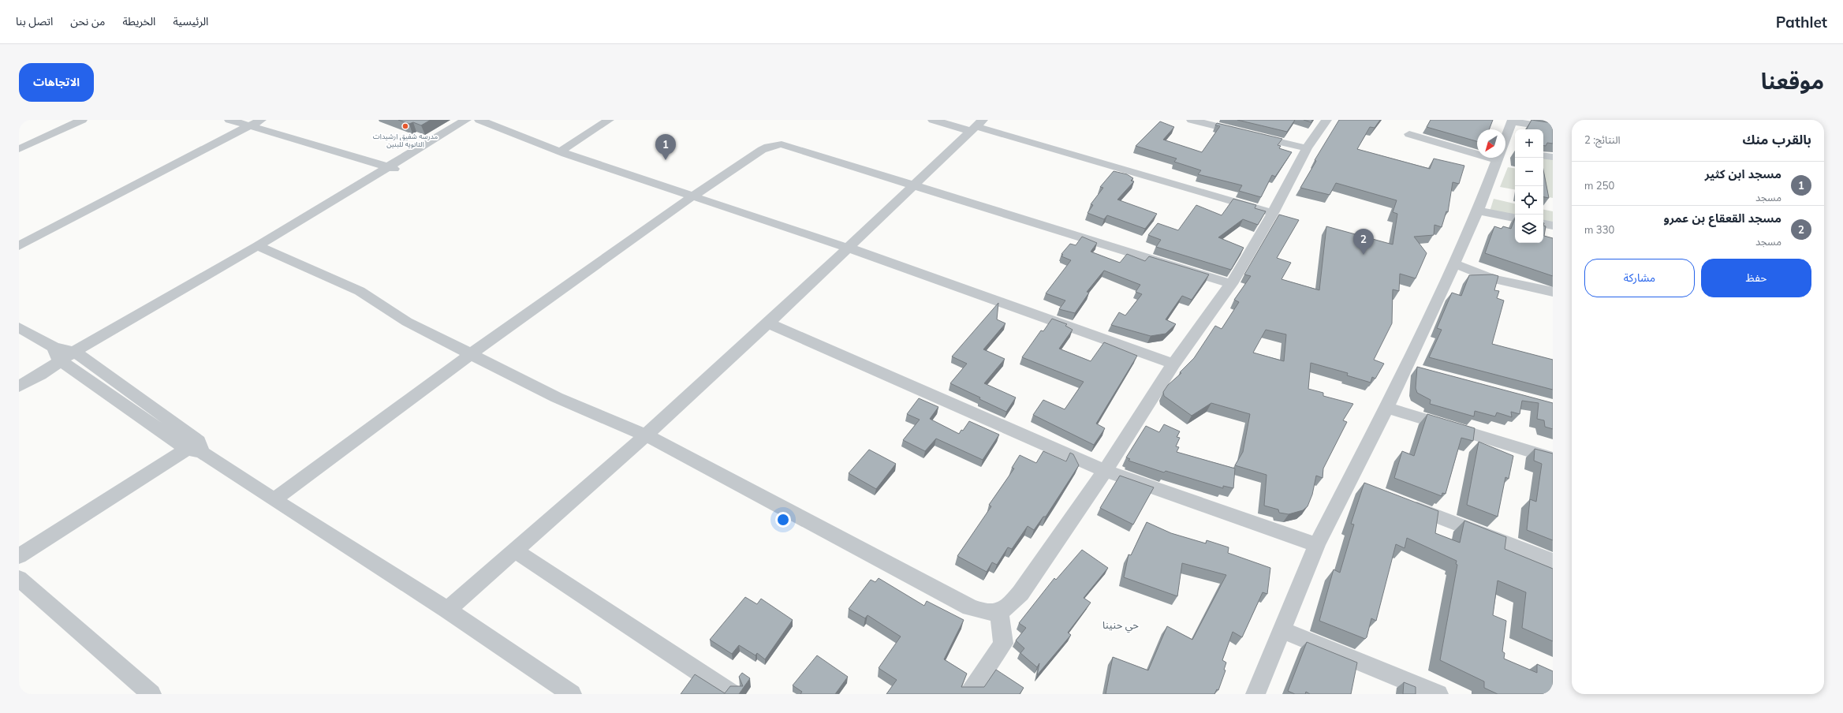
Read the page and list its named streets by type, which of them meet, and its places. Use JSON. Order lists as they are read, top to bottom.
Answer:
{
  "districts": ["حي حنينا"],
  "places": ["مدرسه شفيق ارشيدات الثانويه للبنين"],
  "north": "bottom left",
  "page": {
    "header": "Pathlet",
    "nav": [
      "الرئيسية",
      "الخريطة",
      "من نحن",
      "اتصل بنا"
    ],
    "title": "موقعنا",
    "buttons": [
      "الاتجاهات",
      ["حفظ", "مشاركة"]
    ],
    "heading": ["بالقرب منك", "النتائج: 2"],
    "map_buttons": ["+", "−"],
    "pins": ["1", "2"],
    "list": [
      {
        "mark": "1",
        "name": "مسجد ابن كثير",
        "note": "مسجد",
        "value": "250 m"
      },
      {
        "mark": "2",
        "name": "مسجد القعقاع بن عمرو",
        "note": "مسجد",
        "value": "330 m"
      }
    ]
  }
}
